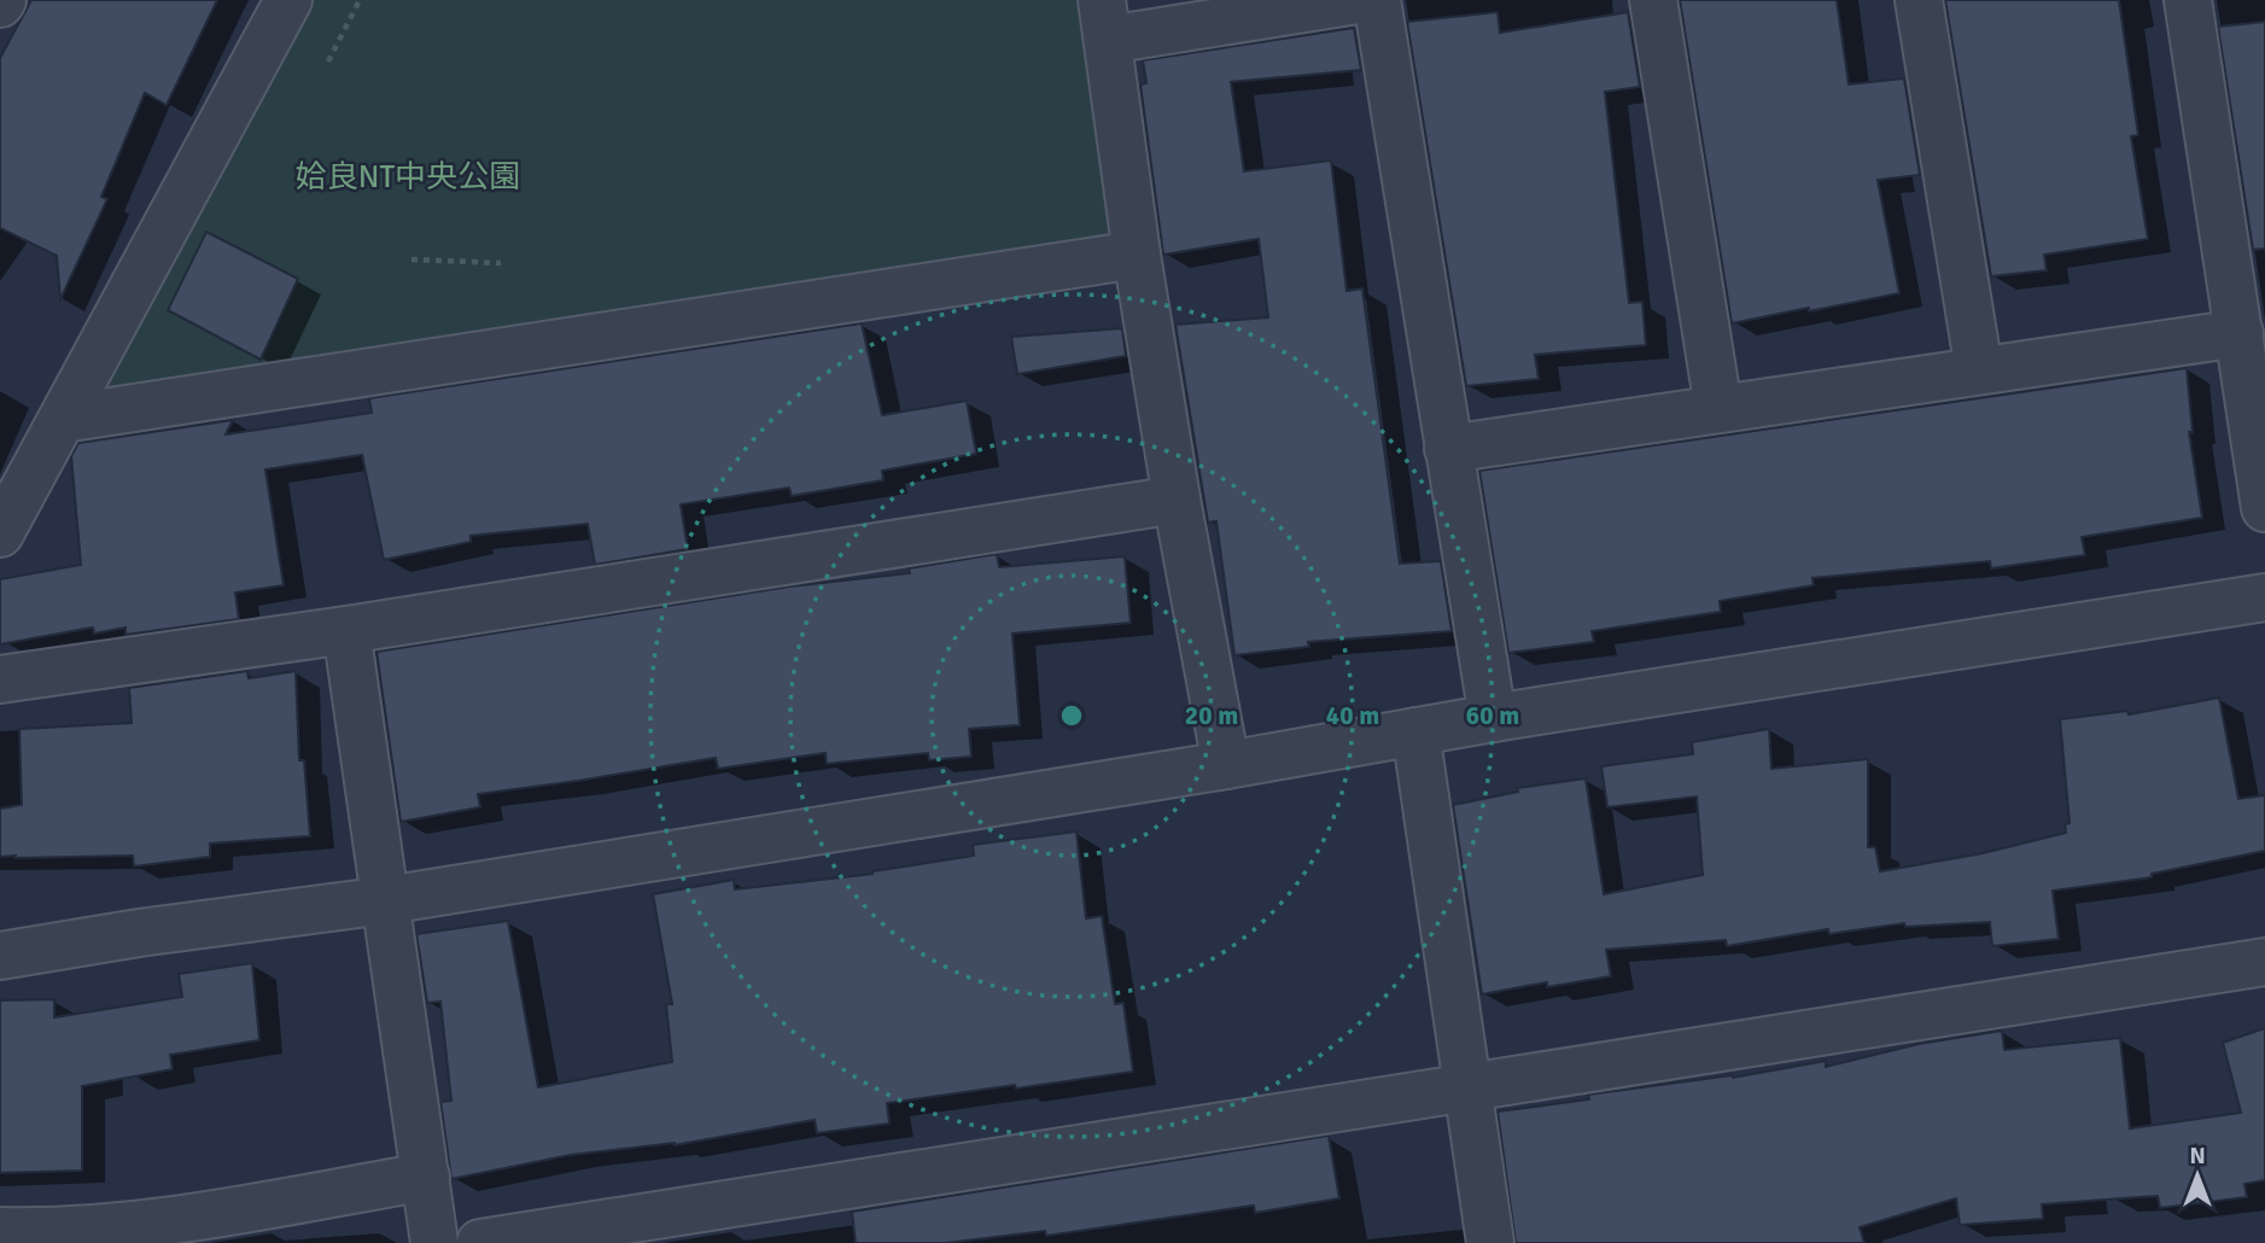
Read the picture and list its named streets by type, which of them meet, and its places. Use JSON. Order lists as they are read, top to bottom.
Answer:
{
  "parks": ["姶良NT中央公園"],
  "north": "top",
  "rings": ["20 m", "40 m", "60 m"]
}
